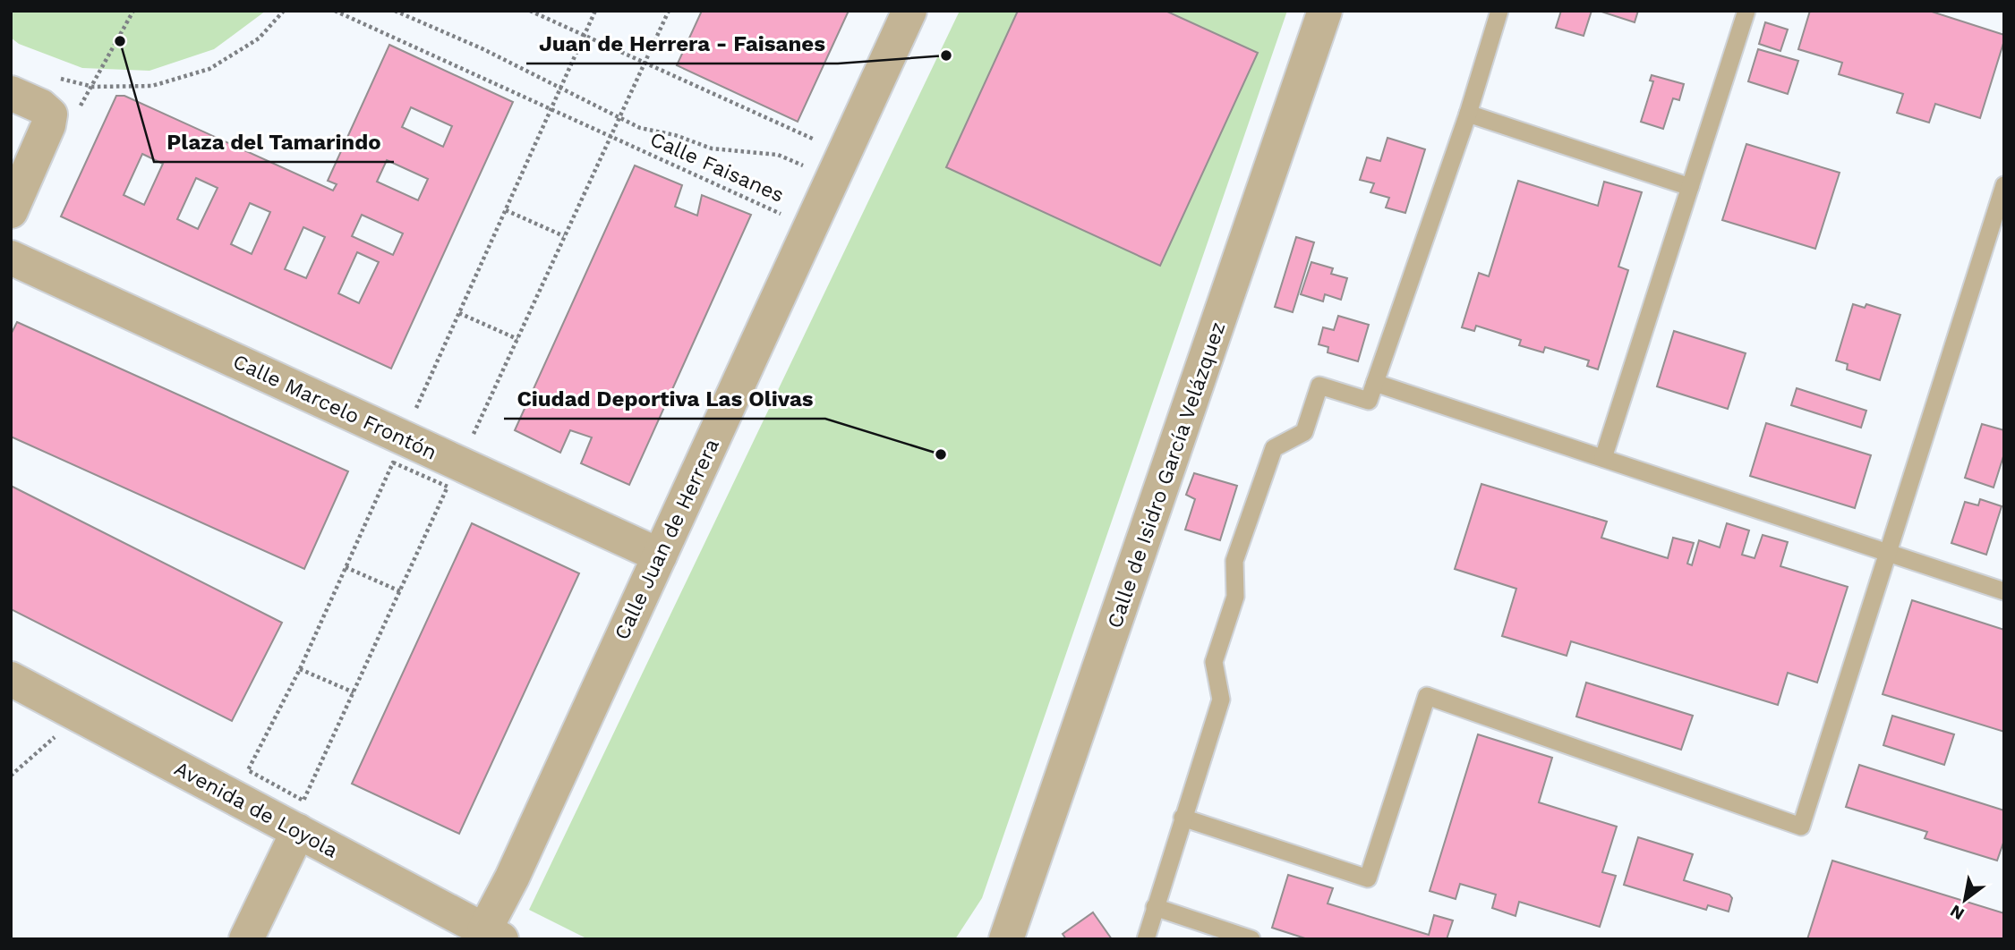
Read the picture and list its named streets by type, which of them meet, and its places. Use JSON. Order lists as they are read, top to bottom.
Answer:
{
  "streets": {
    "street": [
      "Calle Marcelo Frontón",
      "Calle de Isidro García Velázquez",
      "Calle Juan de Herrera",
      "Avenida de Loyola"
    ],
    "path": ["Calle Faisanes"]
  },
  "crossings": [
    ["Calle Marcelo Frontón", "Calle Juan de Herrera"],
    ["Calle Juan de Herrera", "Avenida de Loyola"]
  ],
  "places": ["Plaza del Tamarindo", "Juan de Herrera - Faisanes", "Ciudad Deportiva Las Olivas"],
  "north": "bottom left"
}
